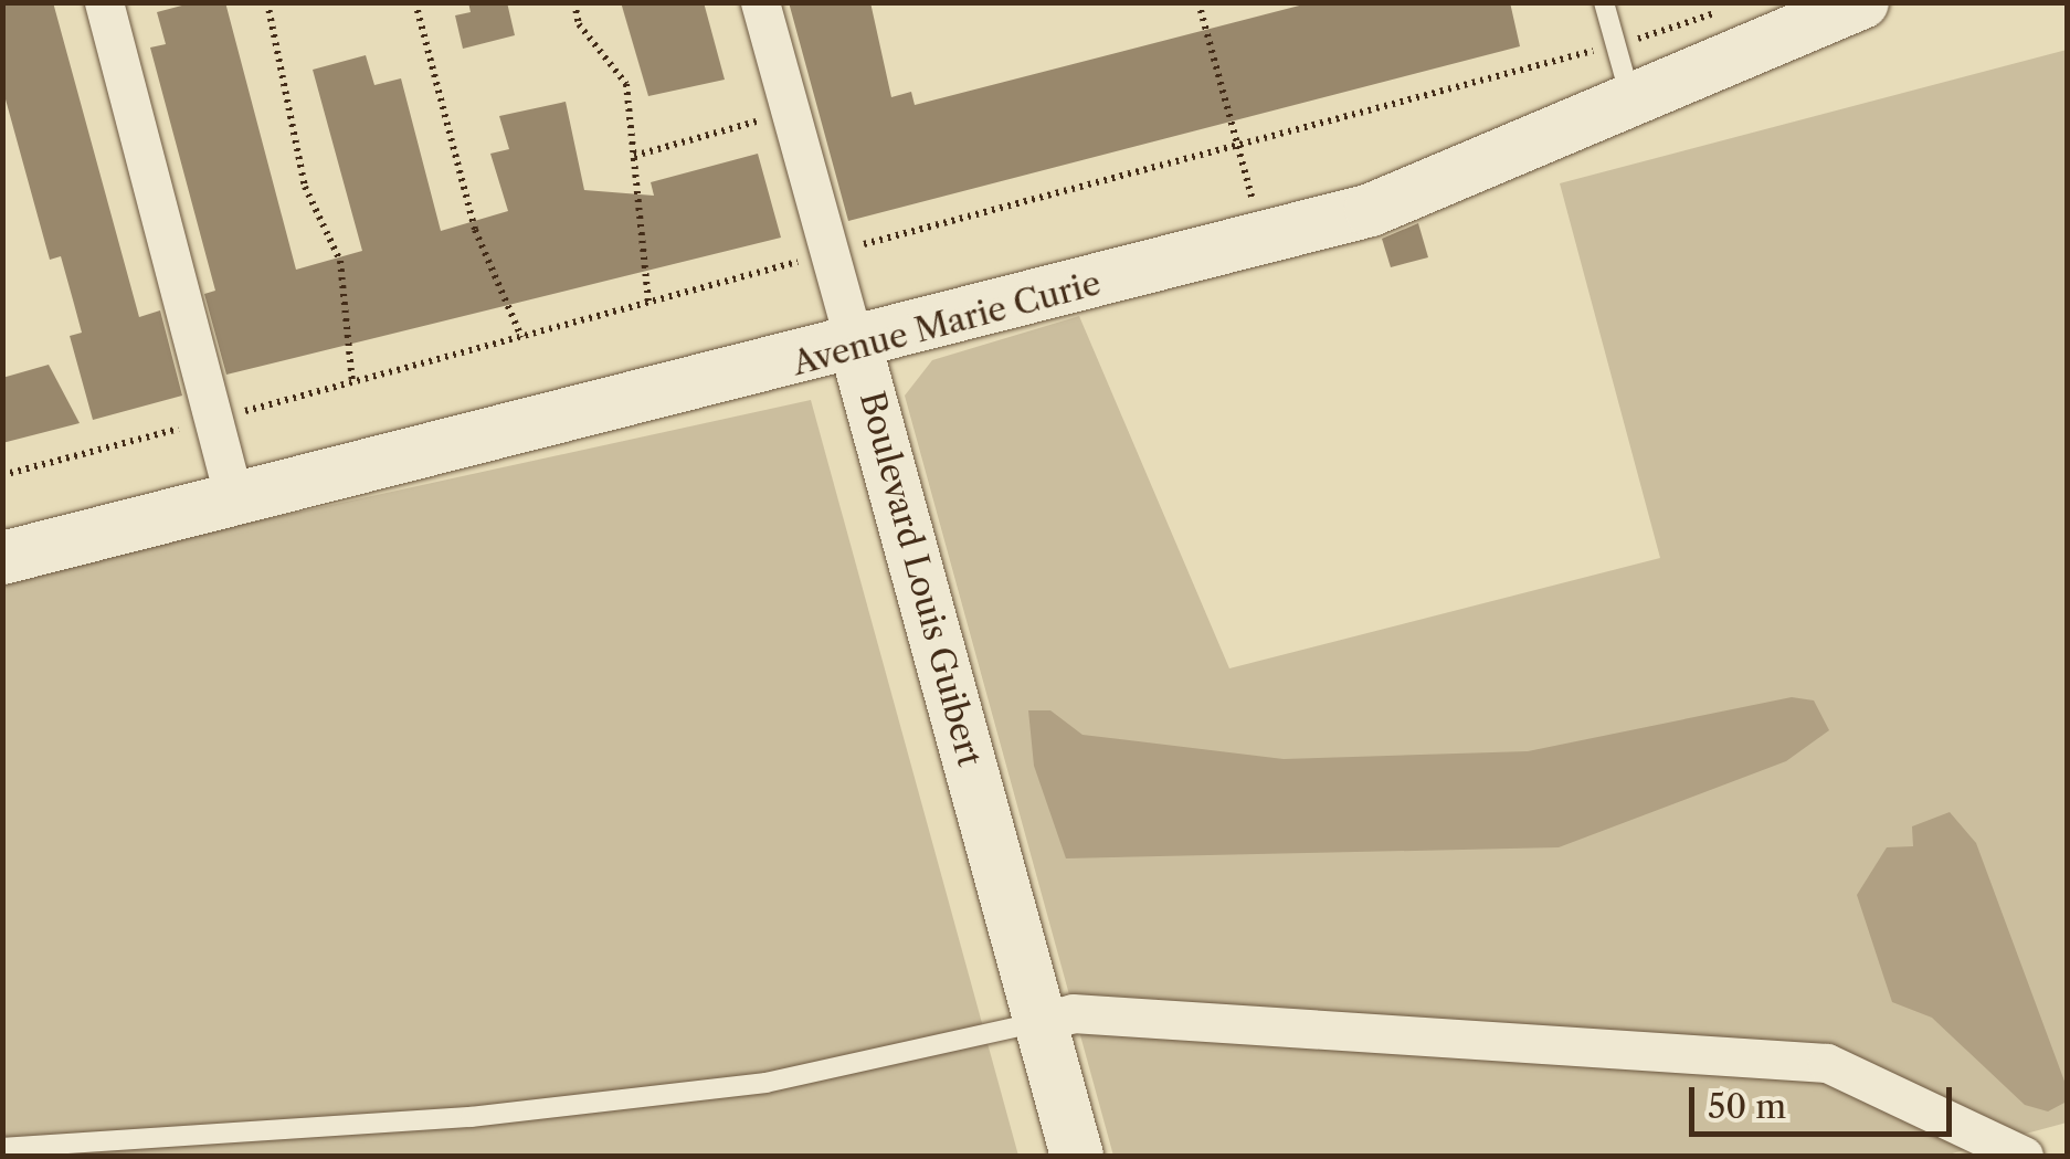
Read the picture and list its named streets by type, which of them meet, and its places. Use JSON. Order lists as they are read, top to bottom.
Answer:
{
  "streets": {
    "main road": ["Avenue Marie Curie", "Boulevard Louis Guibert"]
  },
  "crossings": [
    ["Avenue Marie Curie", "Boulevard Louis Guibert"]
  ],
  "scale_bar": "50 m"
}
